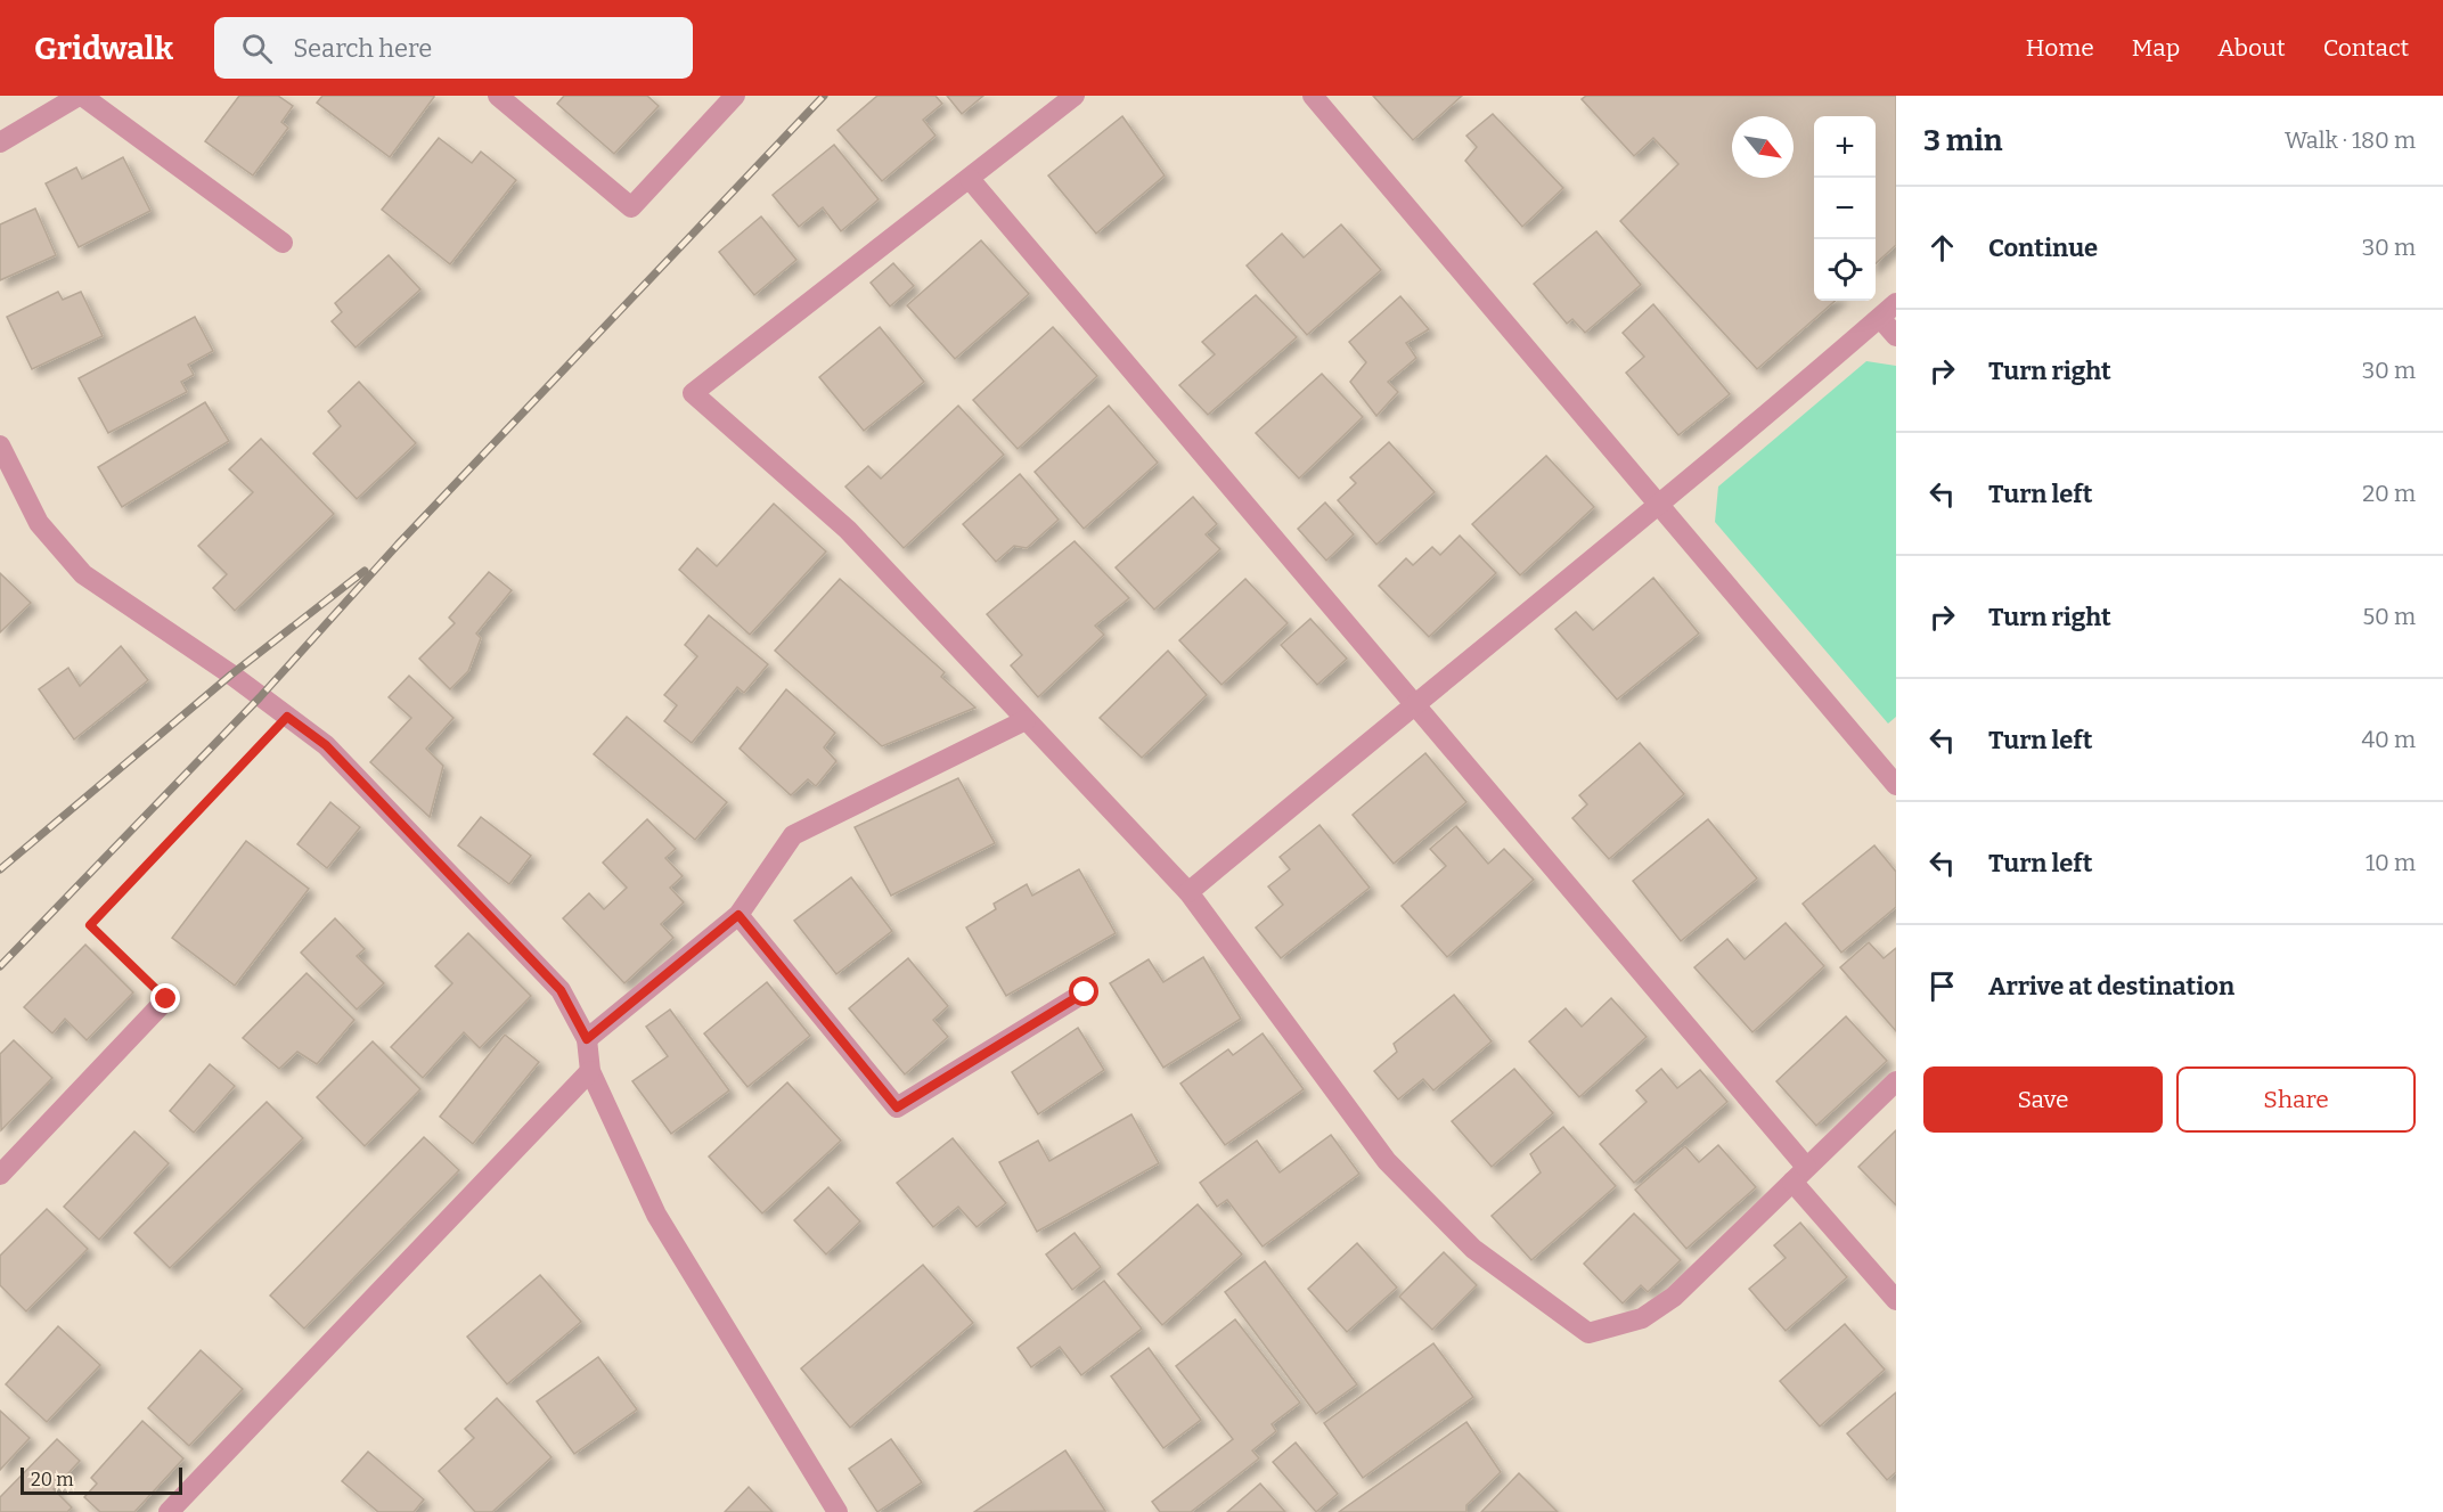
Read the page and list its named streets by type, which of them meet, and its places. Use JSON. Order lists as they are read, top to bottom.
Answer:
{
  "scale_bar": "20 m",
  "north": "bottom right",
  "page": {
    "header": "Gridwalk",
    "search": "Search here",
    "nav": [
      "Home",
      "Map",
      "About",
      "Contact"
    ],
    "heading": ["3 min", "Walk · 180 m"],
    "map_buttons": ["+", "−"],
    "list": [
      ["Continue", "30 m"],
      ["Turn right", "30 m"],
      ["Turn left", "20 m"],
      ["Turn right", "50 m"],
      ["Turn left", "40 m"],
      ["Turn left", "10 m"],
      "Arrive at destination"
    ],
    "buttons": ["Save", "Share"],
    "scale": "20 m"
  }
}
